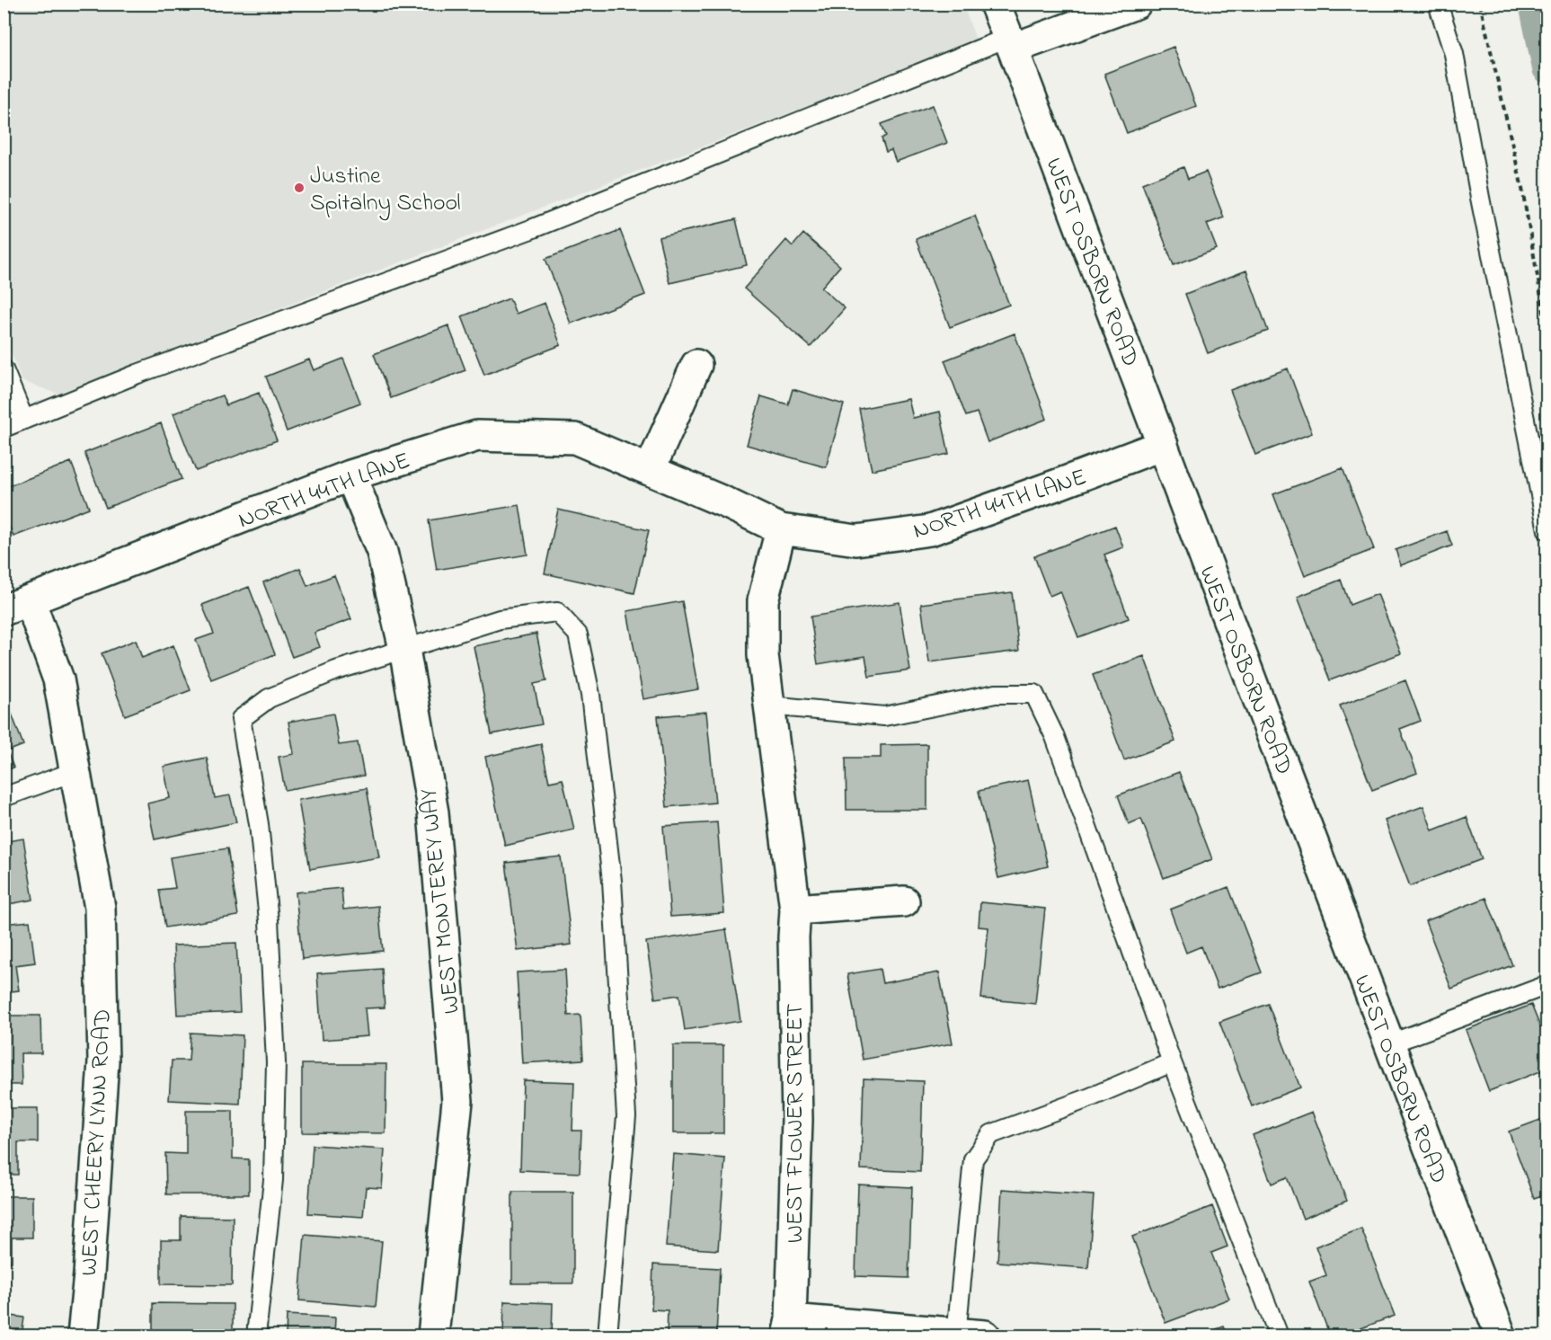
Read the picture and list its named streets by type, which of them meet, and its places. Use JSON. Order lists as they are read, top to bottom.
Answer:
{
  "streets": {
    "street": [
      "WEST OSBORN ROAD",
      "NORTH 44TH LANE",
      "WEST MONTEREY WAY",
      "WEST FLOWER STREET",
      "WEST CHEERY LYNN ROAD"
    ]
  },
  "crossings": [
    ["WEST OSBORN ROAD", "NORTH 44TH LANE"],
    ["NORTH 44TH LANE", "WEST MONTEREY WAY"],
    ["NORTH 44TH LANE", "WEST FLOWER STREET"],
    ["NORTH 44TH LANE", "WEST CHEERY LYNN ROAD"]
  ],
  "places": ["Justine Spitalny School"]
}
